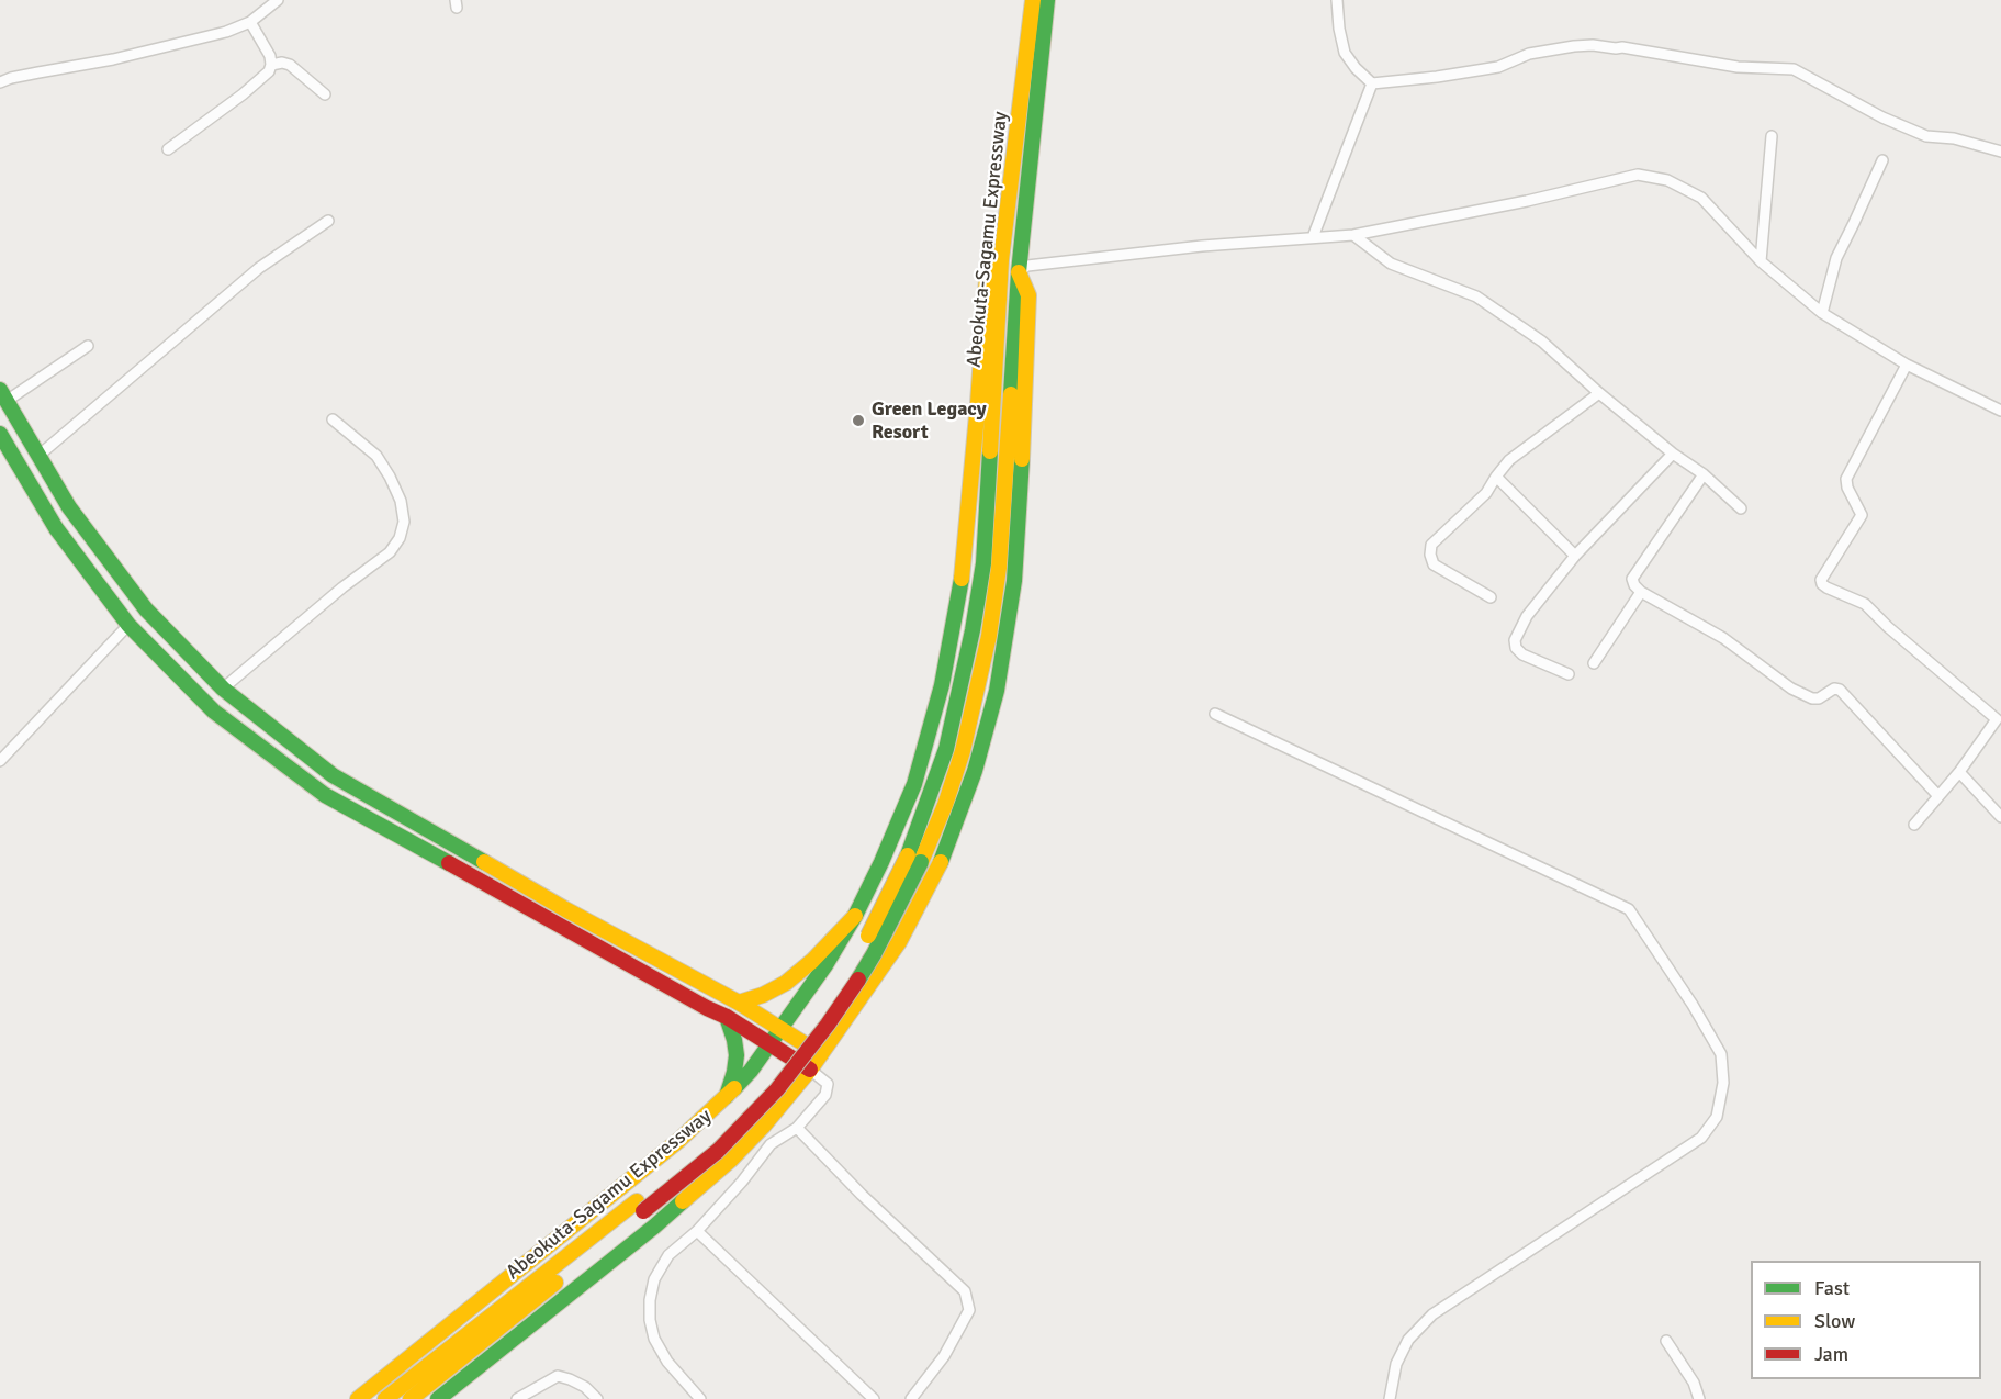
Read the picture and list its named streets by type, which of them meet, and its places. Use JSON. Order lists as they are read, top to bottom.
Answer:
{
  "streets": {
    "main road": ["Abeokuta-Sagamu Expressway"]
  },
  "places": ["Green Legacy Resort"],
  "legend": ["Fast", "Slow", "Jam"]
}
